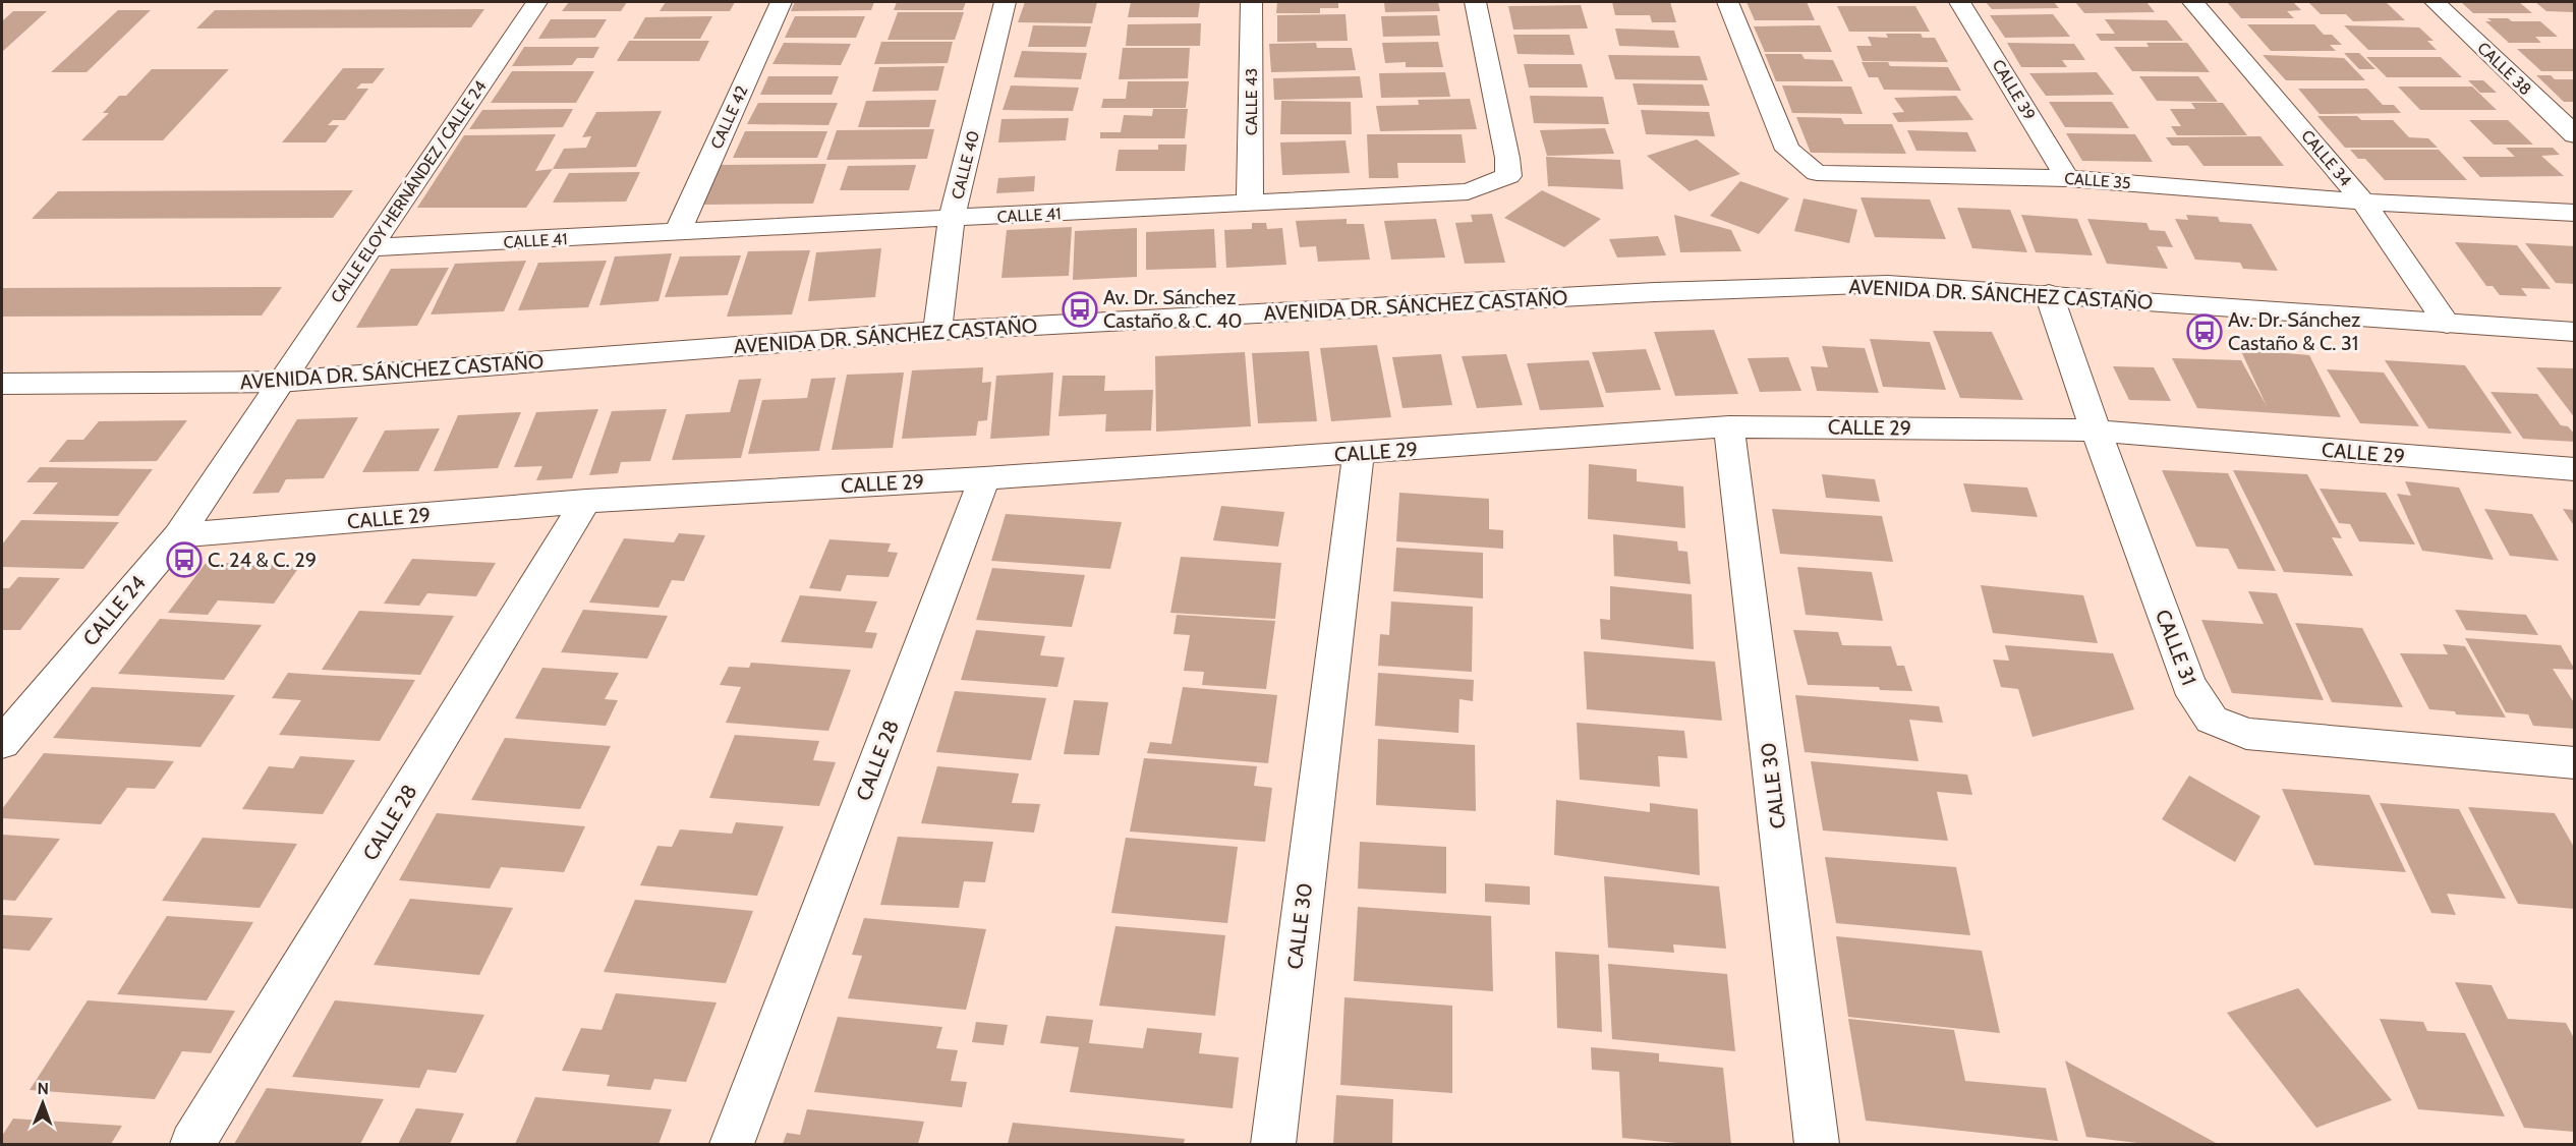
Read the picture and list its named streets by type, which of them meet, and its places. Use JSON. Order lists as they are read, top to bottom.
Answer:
{
  "streets": {
    "street": [
      "CALLE 38",
      "CALLE 39",
      "CALLE 43",
      "CALLE 42",
      "CALLE 34",
      "CALLE 40",
      "CALLE 35",
      "CALLE ELOY HERNÁNDEZ / CALLE 24",
      "CALLE 41",
      "AVENIDA DR. SÁNCHEZ CASTAÑO",
      "CALLE 29",
      "CALLE 24",
      "CALLE 31",
      "CALLE 28",
      "CALLE 30"
    ]
  },
  "crossings": [
    ["CALLE 39", "CALLE 35"],
    ["CALLE 43", "CALLE 41"],
    ["CALLE 42", "CALLE 41"],
    ["CALLE 34", "CALLE 35"],
    ["CALLE 34", "AVENIDA DR. SÁNCHEZ CASTAÑO"],
    ["CALLE 40", "CALLE 41"],
    ["CALLE 40", "AVENIDA DR. SÁNCHEZ CASTAÑO"],
    ["CALLE ELOY HERNÁNDEZ / CALLE 24", "CALLE 41"],
    ["CALLE ELOY HERNÁNDEZ / CALLE 24", "AVENIDA DR. SÁNCHEZ CASTAÑO"],
    ["CALLE ELOY HERNÁNDEZ / CALLE 24", "CALLE 24"],
    ["AVENIDA DR. SÁNCHEZ CASTAÑO", "CALLE 24"],
    ["AVENIDA DR. SÁNCHEZ CASTAÑO", "CALLE 31"],
    ["CALLE 29", "CALLE 24"],
    ["CALLE 29", "CALLE 31"],
    ["CALLE 29", "CALLE 28"],
    ["CALLE 29", "CALLE 30"]
  ],
  "places": {
    "bus stop": ["Av. Dr. Sánchez Castaño & C. 40", "Av. Dr. Sánchez Castaño & C. 31", "C. 24 & C. 29"]
  },
  "north": "top"
}
